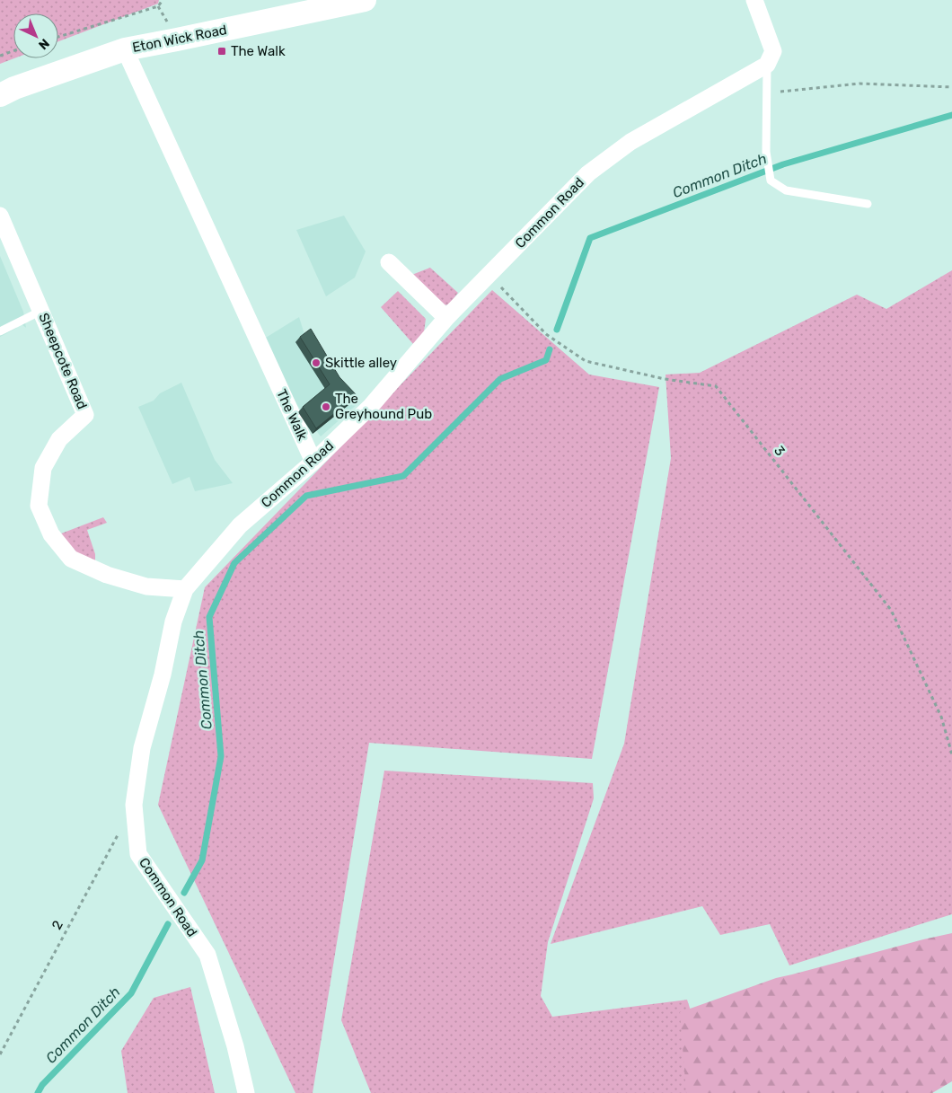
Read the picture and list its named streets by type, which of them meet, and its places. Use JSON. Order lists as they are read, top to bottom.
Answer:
{
  "streets": {
    "main road": ["Eton Wick Road"],
    "street": ["Common Road", "Sheepcote Road", "The Walk"],
    "path": ["3", "2"]
  },
  "crossings": [
    ["Eton Wick Road", "The Walk"],
    ["Common Road", "Sheepcote Road"],
    ["Common Road", "The Walk"],
    ["Common Road", "3"],
    ["Common Road", "2"]
  ],
  "water": ["Common Ditch"],
  "places": {
    "transit": ["The Walk"],
    "other": ["Skittle alley", "The Greyhound Pub"]
  },
  "north": "bottom right"
}
